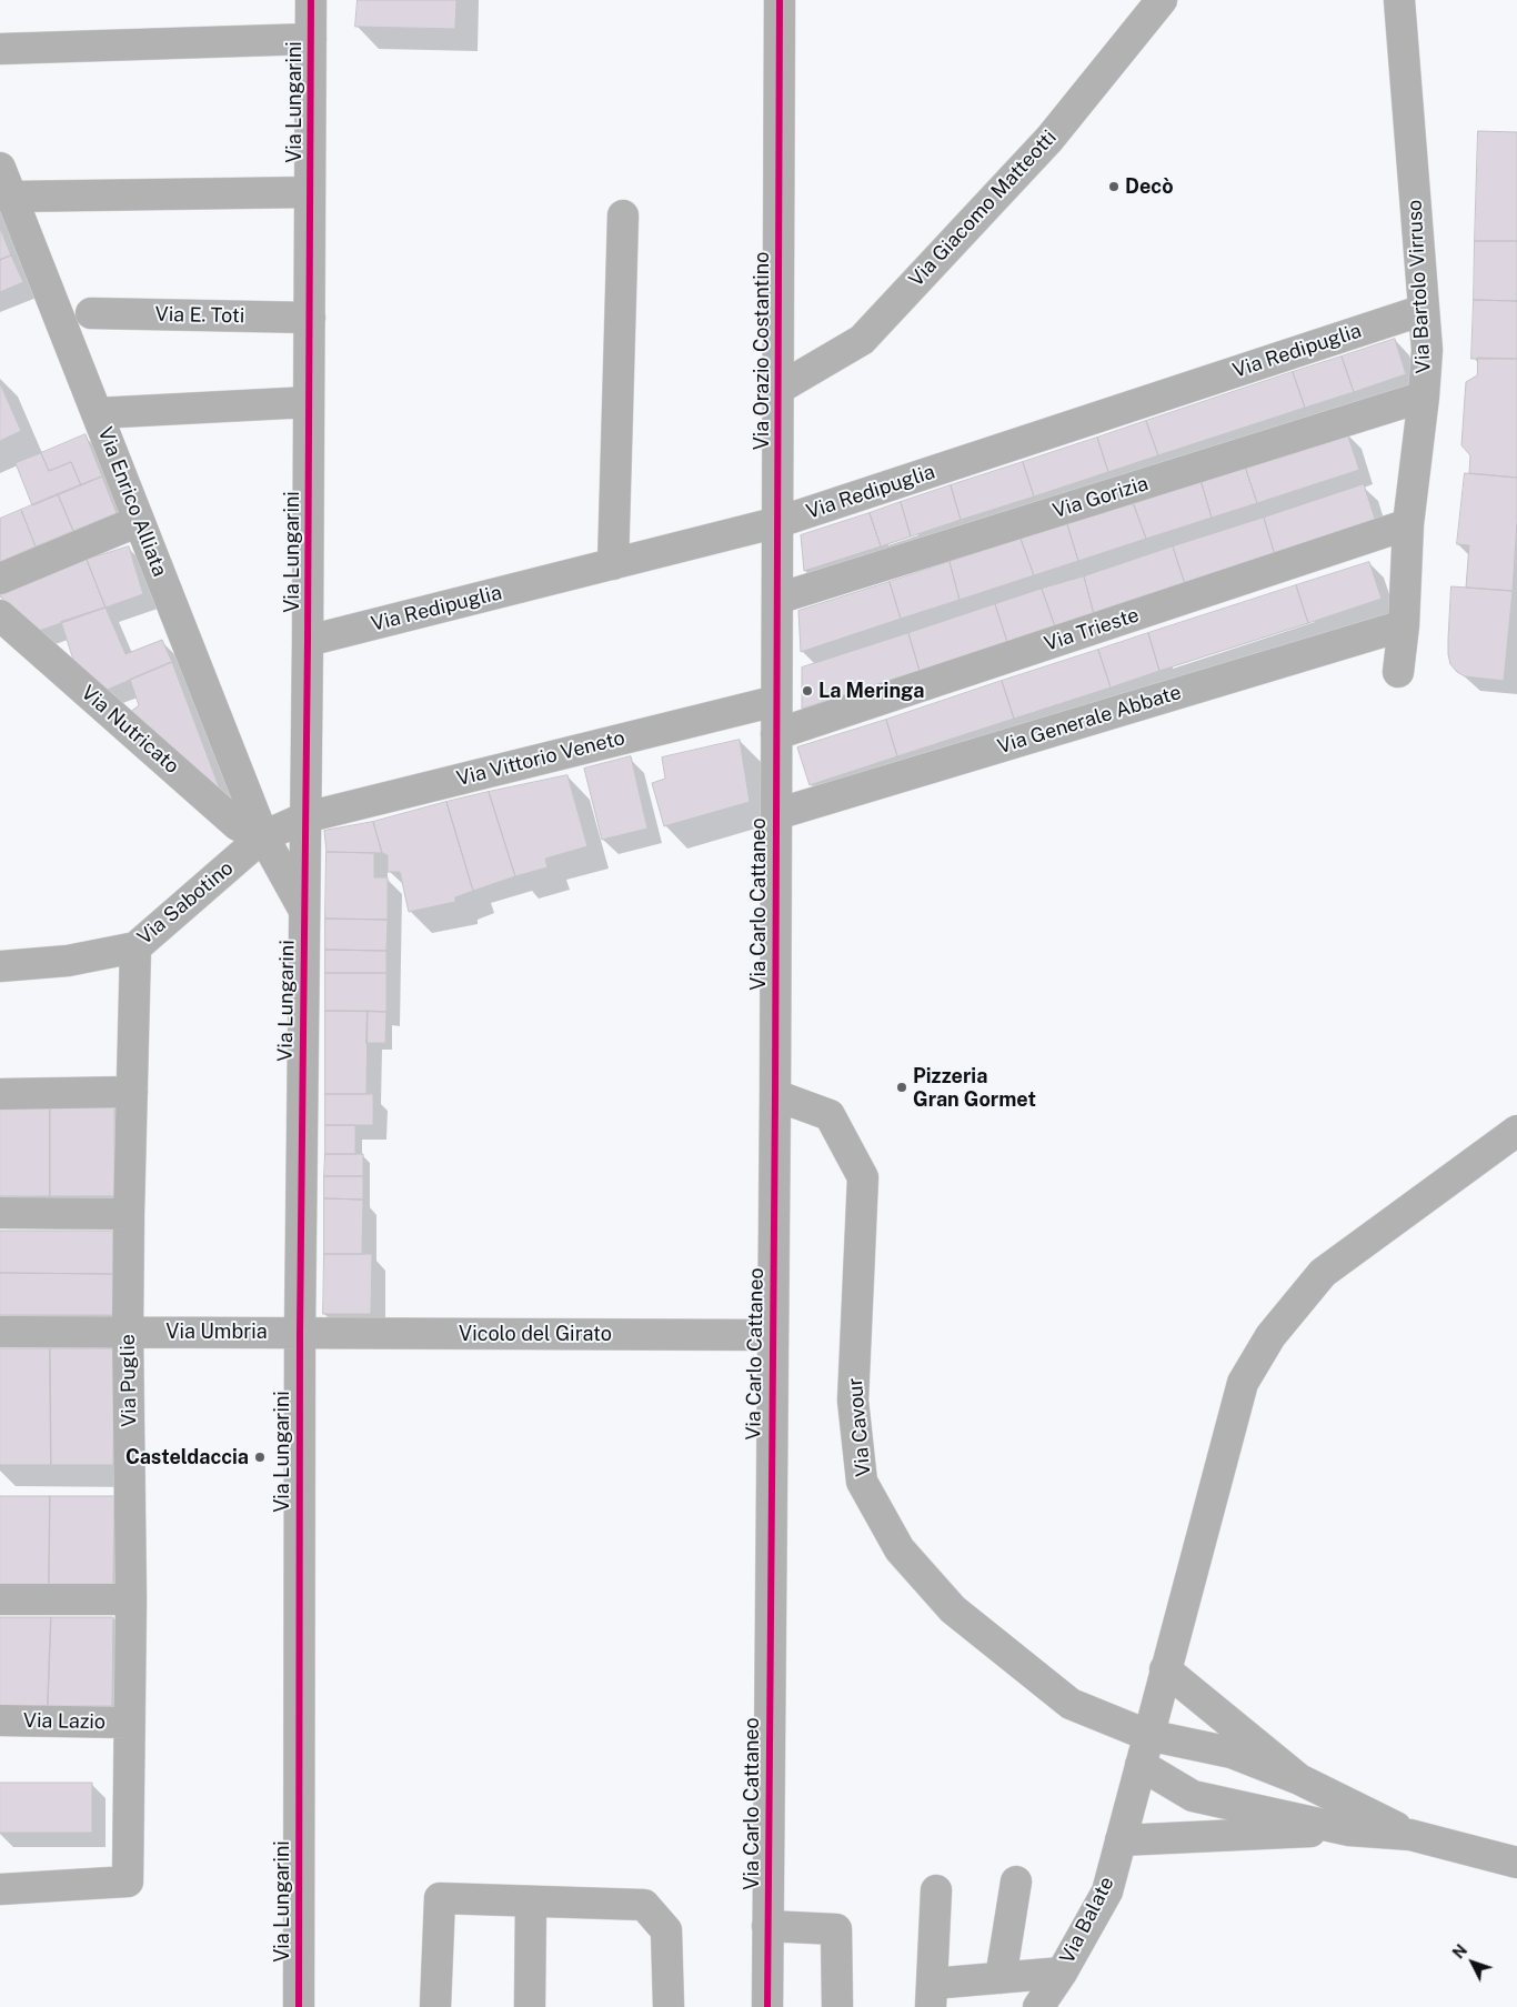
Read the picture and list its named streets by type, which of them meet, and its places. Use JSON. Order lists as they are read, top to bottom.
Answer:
{
  "streets": {
    "street": [
      "Via Lungarini",
      "Via Giacomo Matteotti",
      "Via Bartolo Virruso",
      "Via E. Toti",
      "Via Orazio Costantino",
      "Via Redipuglia",
      "Via Gorizia",
      "Via Enrico Alliata",
      "Via Trieste",
      "Via Generale Abbate",
      "Via Nutricato",
      "Via Vittorio Veneto",
      "Via Sabotino",
      "Via Carlo Cattaneo",
      "Via Umbria",
      "Vicolo del Girato",
      "Via Puglie",
      "Via Cavour",
      "Via Lazio",
      "Via Balate"
    ]
  },
  "crossings": [
    ["Via Lungarini", "Via E. Toti"],
    ["Via Lungarini", "Via Redipuglia"],
    ["Via Lungarini", "Via Enrico Alliata"],
    ["Via Lungarini", "Via Vittorio Veneto"],
    ["Via Lungarini", "Via Umbria"],
    ["Via Lungarini", "Vicolo del Girato"],
    ["Via Giacomo Matteotti", "Via Orazio Costantino"],
    ["Via Bartolo Virruso", "Via Redipuglia"],
    ["Via Bartolo Virruso", "Via Gorizia"],
    ["Via Bartolo Virruso", "Via Trieste"],
    ["Via Bartolo Virruso", "Via Generale Abbate"],
    ["Via Orazio Costantino", "Via Redipuglia"],
    ["Via Orazio Costantino", "Via Gorizia"],
    ["Via Orazio Costantino", "Via Vittorio Veneto"],
    ["Via Orazio Costantino", "Via Carlo Cattaneo"],
    ["Via Enrico Alliata", "Via Nutricato"],
    ["Via Enrico Alliata", "Via Vittorio Veneto"],
    ["Via Enrico Alliata", "Via Sabotino"],
    ["Via Trieste", "Via Carlo Cattaneo"],
    ["Via Generale Abbate", "Via Carlo Cattaneo"],
    ["Via Nutricato", "Via Vittorio Veneto"],
    ["Via Nutricato", "Via Sabotino"],
    ["Via Vittorio Veneto", "Via Sabotino"],
    ["Via Vittorio Veneto", "Via Carlo Cattaneo"],
    ["Via Sabotino", "Via Puglie"],
    ["Via Carlo Cattaneo", "Vicolo del Girato"],
    ["Via Carlo Cattaneo", "Via Cavour"],
    ["Via Umbria", "Vicolo del Girato"],
    ["Via Umbria", "Via Puglie"],
    ["Via Puglie", "Via Lazio"],
    ["Via Cavour", "Via Balate"]
  ],
  "places": [
    "Decò",
    "La Meringa",
    "Pizzeria Gran Gormet",
    "Casteldaccia"
  ],
  "north": "top left"
}
